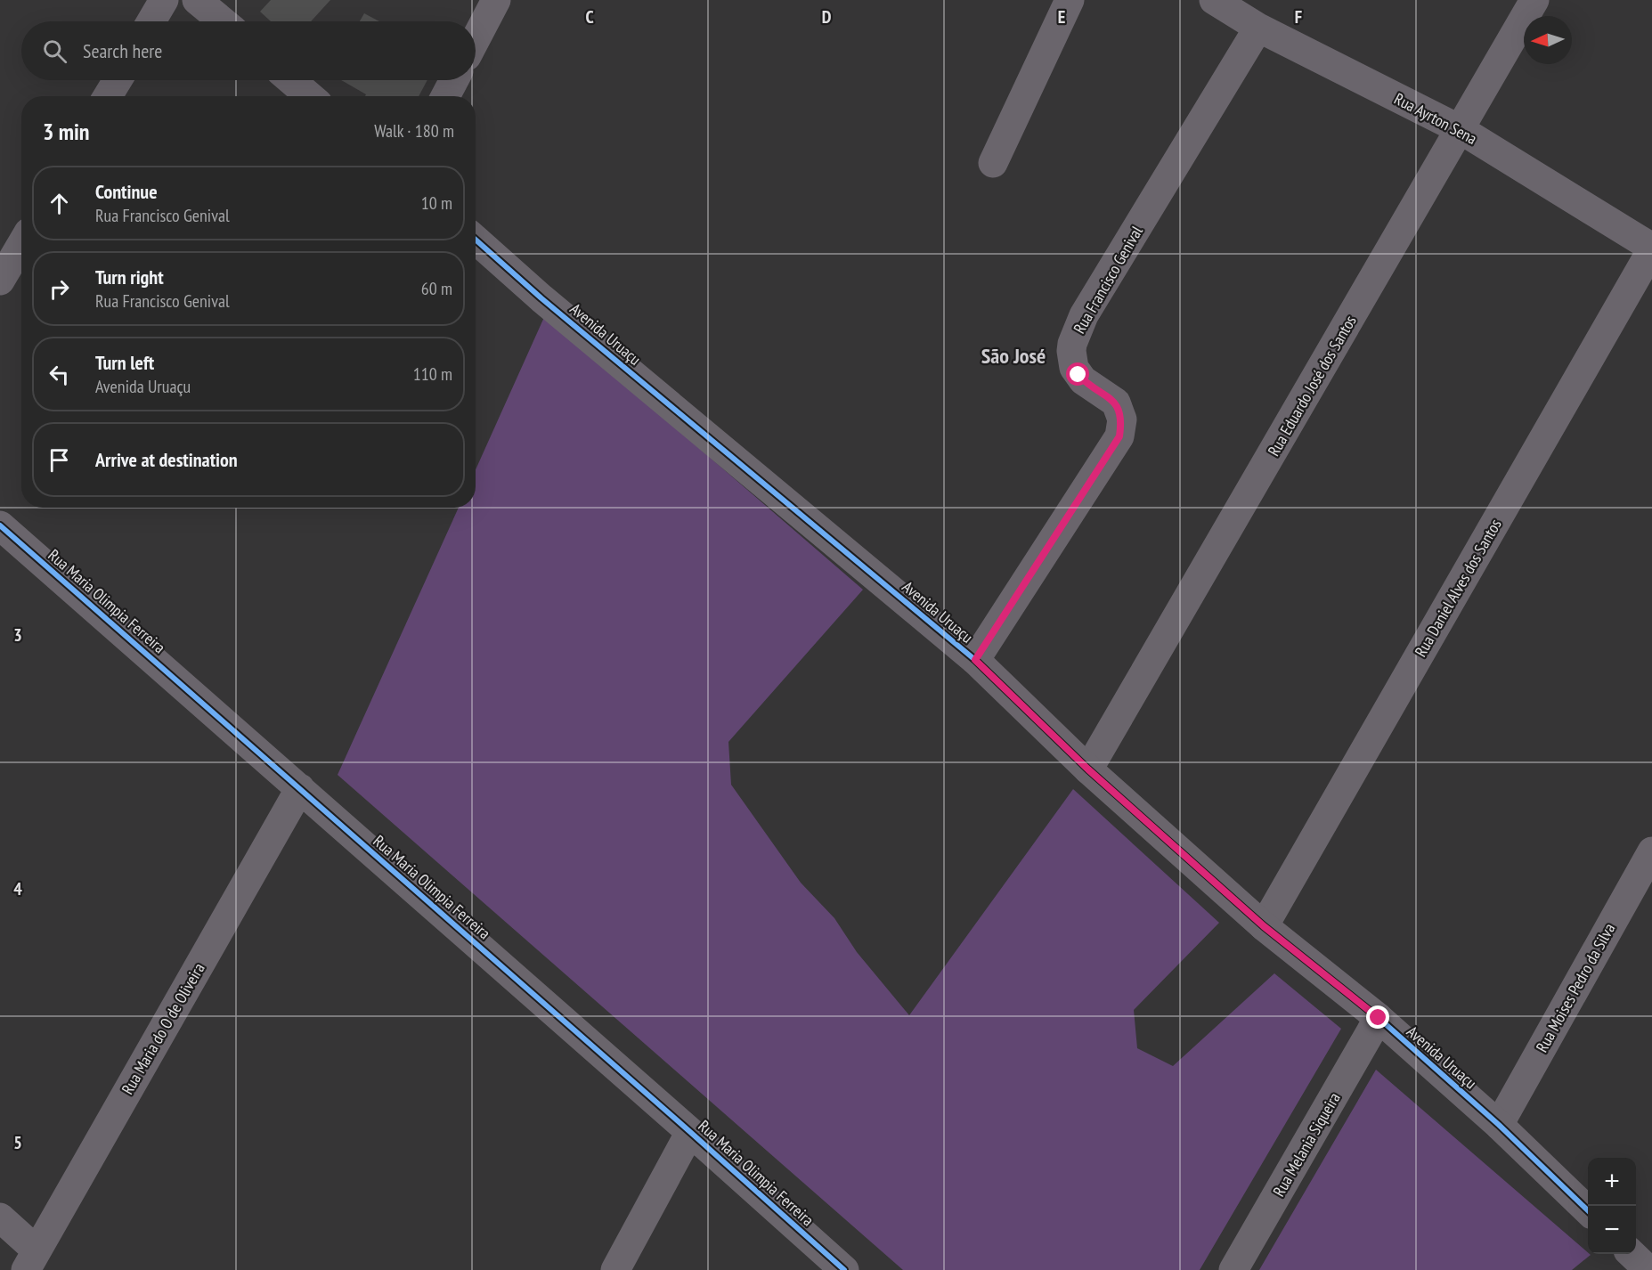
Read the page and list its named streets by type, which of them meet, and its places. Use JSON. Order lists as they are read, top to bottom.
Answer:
{
  "streets": {
    "street": [
      "Rua Ayrton Sena",
      "Rua Francisco Genival",
      "Avenida Uruaçu",
      "Rua Eduardo José dos Santos",
      "Rua Daniel Alves dos Santos",
      "Rua Maria Olimpia Ferreira",
      "Rua Moises Pedro da Silva",
      "Rua Maria do O de Oliveira",
      "Rua Melania Siqueira"
    ]
  },
  "crossings": [
    ["Rua Ayrton Sena", "Rua Francisco Genival"],
    ["Rua Ayrton Sena", "Rua Eduardo José dos Santos"],
    ["Rua Ayrton Sena", "Rua Daniel Alves dos Santos"],
    ["Rua Francisco Genival", "Avenida Uruaçu"],
    ["Avenida Uruaçu", "Rua Eduardo José dos Santos"],
    ["Avenida Uruaçu", "Rua Daniel Alves dos Santos"],
    ["Avenida Uruaçu", "Rua Moises Pedro da Silva"],
    ["Avenida Uruaçu", "Rua Melania Siqueira"],
    ["Rua Maria Olimpia Ferreira", "Rua Maria do O de Oliveira"]
  ],
  "districts": ["São José"],
  "north": "left",
  "page": {
    "search": "Search here",
    "heading": ["3 min", "Walk · 180 m"],
    "list": [
      ["Continue", "Rua Francisco Genival", "10 m"],
      ["Turn right", "Rua Francisco Genival", "60 m"],
      ["Turn left", "Avenida Uruaçu", "110 m"],
      "Arrive at destination"
    ],
    "map_buttons": ["+", "−"]
  },
  "grid": {
    "columns": [
      "C",
      "D",
      "E",
      "F"
    ],
    "rows": ["3", "4", "5"]
  }
}
